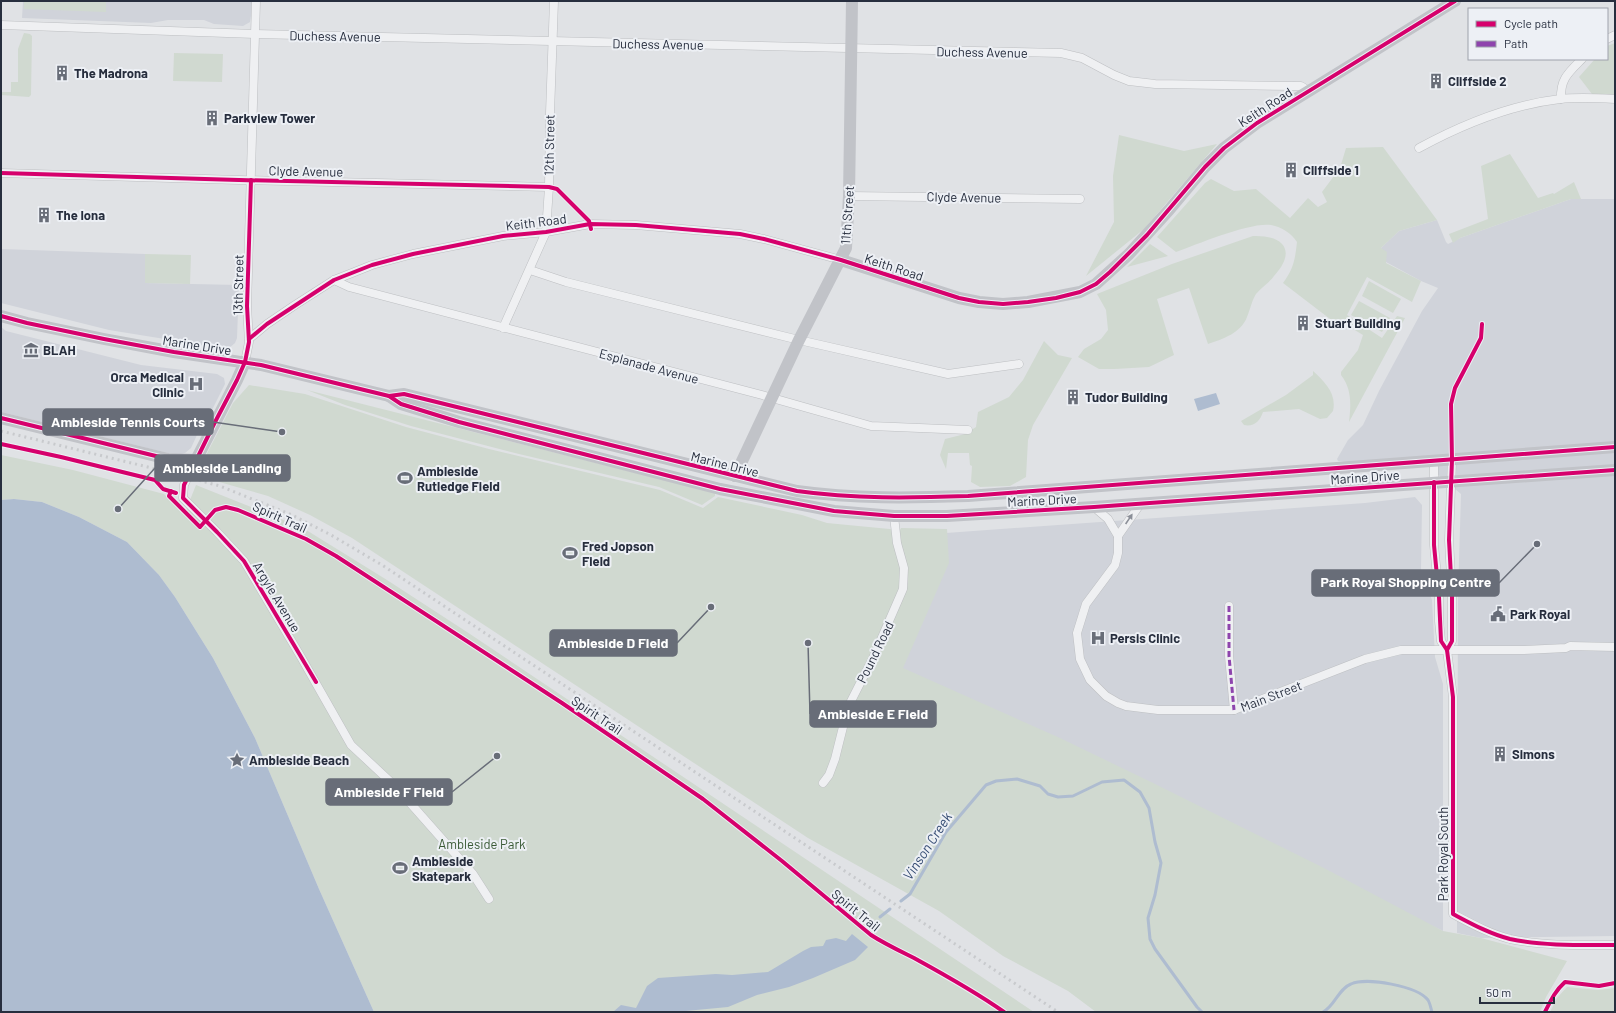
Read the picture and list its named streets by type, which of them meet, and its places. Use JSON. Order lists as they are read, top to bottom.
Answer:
{
  "streets": {
    "main road": [
      "Keith Road",
      "11th Street",
      "13th Street",
      "Marine Drive"
    ],
    "street": [
      "Duchess Avenue",
      "12th Street",
      "Clyde Avenue",
      "Esplanade Avenue",
      "Argyle Avenue",
      "Pound Road",
      "Main Street",
      "Park Royal South"
    ],
    "cycle path": ["Spirit Trail"]
  },
  "crossings": [
    ["Duchess Avenue", "Keith Road"],
    ["Duchess Avenue", "12th Street"],
    ["Duchess Avenue", "11th Street"],
    ["Duchess Avenue", "13th Street"],
    ["Keith Road", "12th Street"],
    ["Keith Road", "11th Street"],
    ["Keith Road", "13th Street"],
    ["Keith Road", "Esplanade Avenue"],
    ["12th Street", "Clyde Avenue"],
    ["12th Street", "Esplanade Avenue"],
    ["Clyde Avenue", "11th Street"],
    ["Clyde Avenue", "13th Street"],
    ["11th Street", "Marine Drive"],
    ["11th Street", "Esplanade Avenue"],
    ["13th Street", "Marine Drive"],
    ["13th Street", "Argyle Avenue"],
    ["Marine Drive", "Pound Road"],
    ["Marine Drive", "Park Royal South"],
    ["Main Street", "Park Royal South"]
  ],
  "water": ["Vinson Creek"],
  "parks": ["Ambleside Park"],
  "places": {
    "building": [
      "The Madrona",
      "Cliffside 2",
      "Parkview Tower",
      "Cliffside 1",
      "The Iona",
      "Stuart Building",
      "Tudor Building",
      "Simons"
    ],
    "museum": ["BLAH"],
    "hospital": ["Orca Medical Clinic", "Persis Clinic"],
    "other": [
      "Ambleside Tennis Courts",
      "Ambleside Landing",
      "Park Royal Shopping Centre",
      "Ambleside D Field",
      "Ambleside E Field",
      "Ambleside F Field"
    ],
    "sports": ["Ambleside Rutledge Field", "Fred Jopson Field", "Ambleside Skatepark"],
    "public building": ["Park Royal"],
    "place": ["Ambleside Beach"]
  },
  "legend": ["Cycle path", "Path"],
  "scale_bar": "50 m"
}
